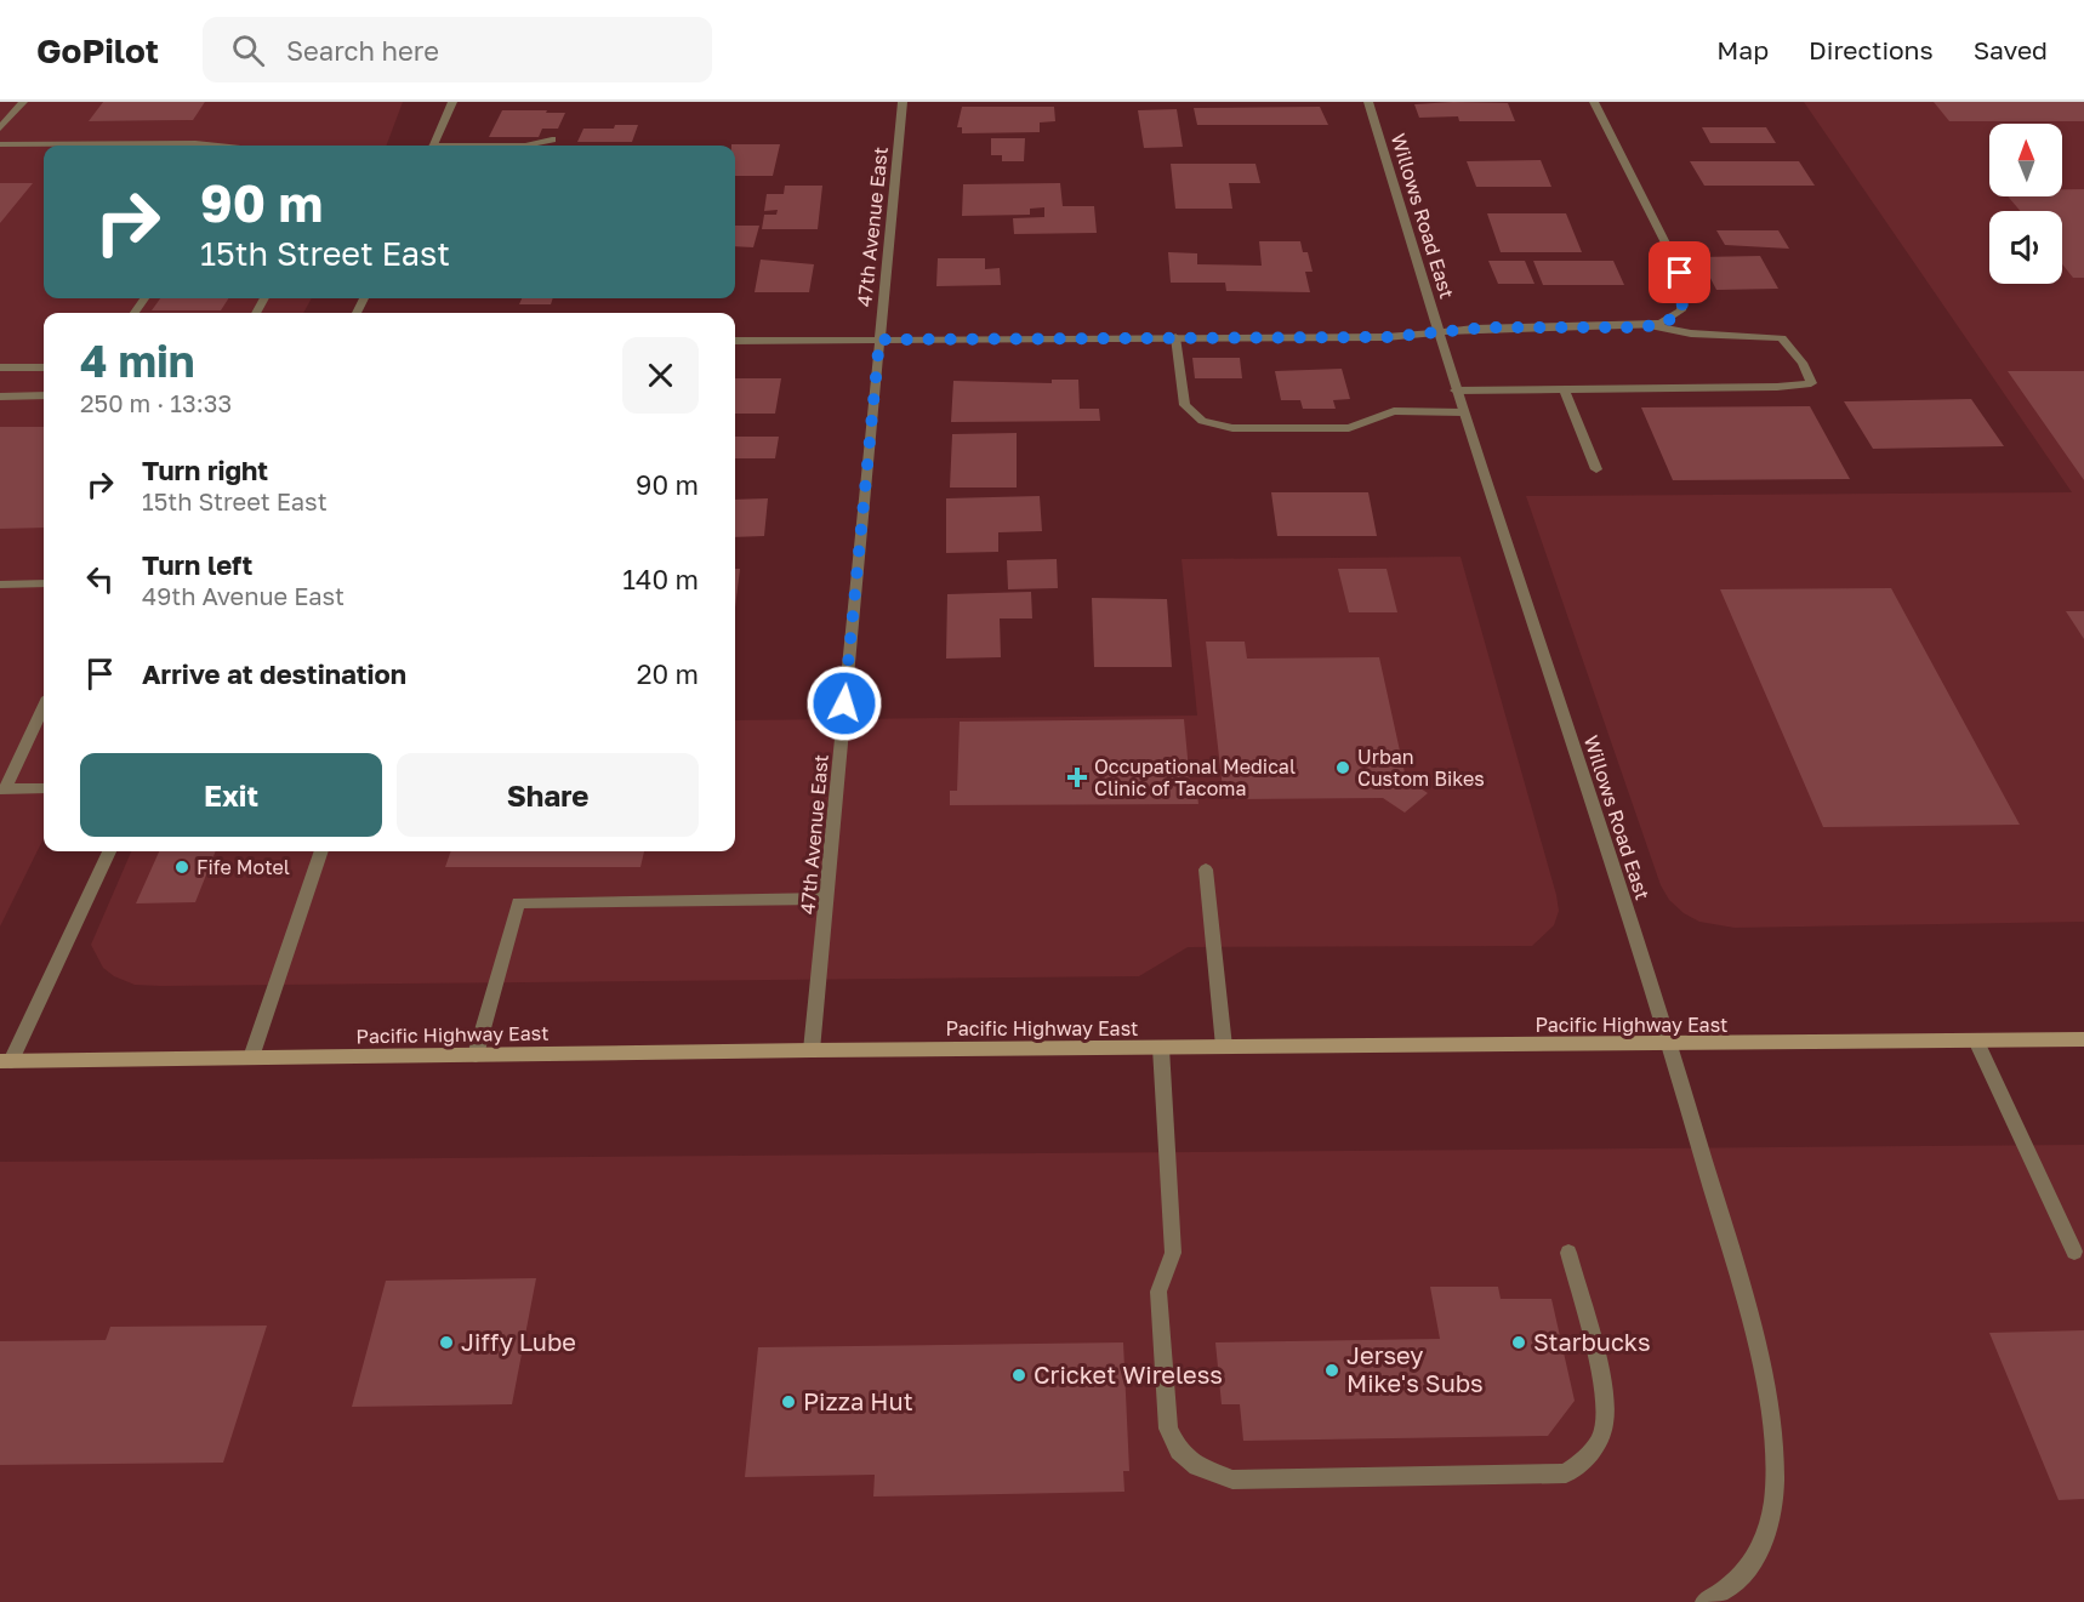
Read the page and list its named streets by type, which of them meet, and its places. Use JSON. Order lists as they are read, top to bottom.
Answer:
{
  "streets": {
    "main road": ["Pacific Highway East"],
    "street": ["Willows Road East", "47th Avenue East"]
  },
  "crossings": [
    ["Willows Road East", "Pacific Highway East"],
    ["47th Avenue East", "Pacific Highway East"]
  ],
  "places": {
    "other": [
      "Urban Custom Bikes",
      "Fife Motel",
      "Jiffy Lube",
      "Starbucks",
      "Jersey Mike's Subs",
      "Cricket Wireless",
      "Pizza Hut"
    ],
    "health": ["Occupational Medical Clinic of Tacoma"]
  },
  "north": "top",
  "page": {
    "header": "GoPilot",
    "search": "Search here",
    "nav": ["Map", "Directions", "Saved"],
    "turn": ["90 m", "15th Street East"],
    "heading": ["4 min", "250 m · 13:33"],
    "list": [
      {
        "name": "Turn right",
        "note": "15th Street East",
        "value": "90 m"
      },
      {
        "name": "Turn left",
        "note": "49th Avenue East",
        "value": "140 m"
      },
      {
        "name": "Arrive at destination",
        "value": "20 m"
      }
    ],
    "buttons": ["Exit", "Share"]
  }
}
